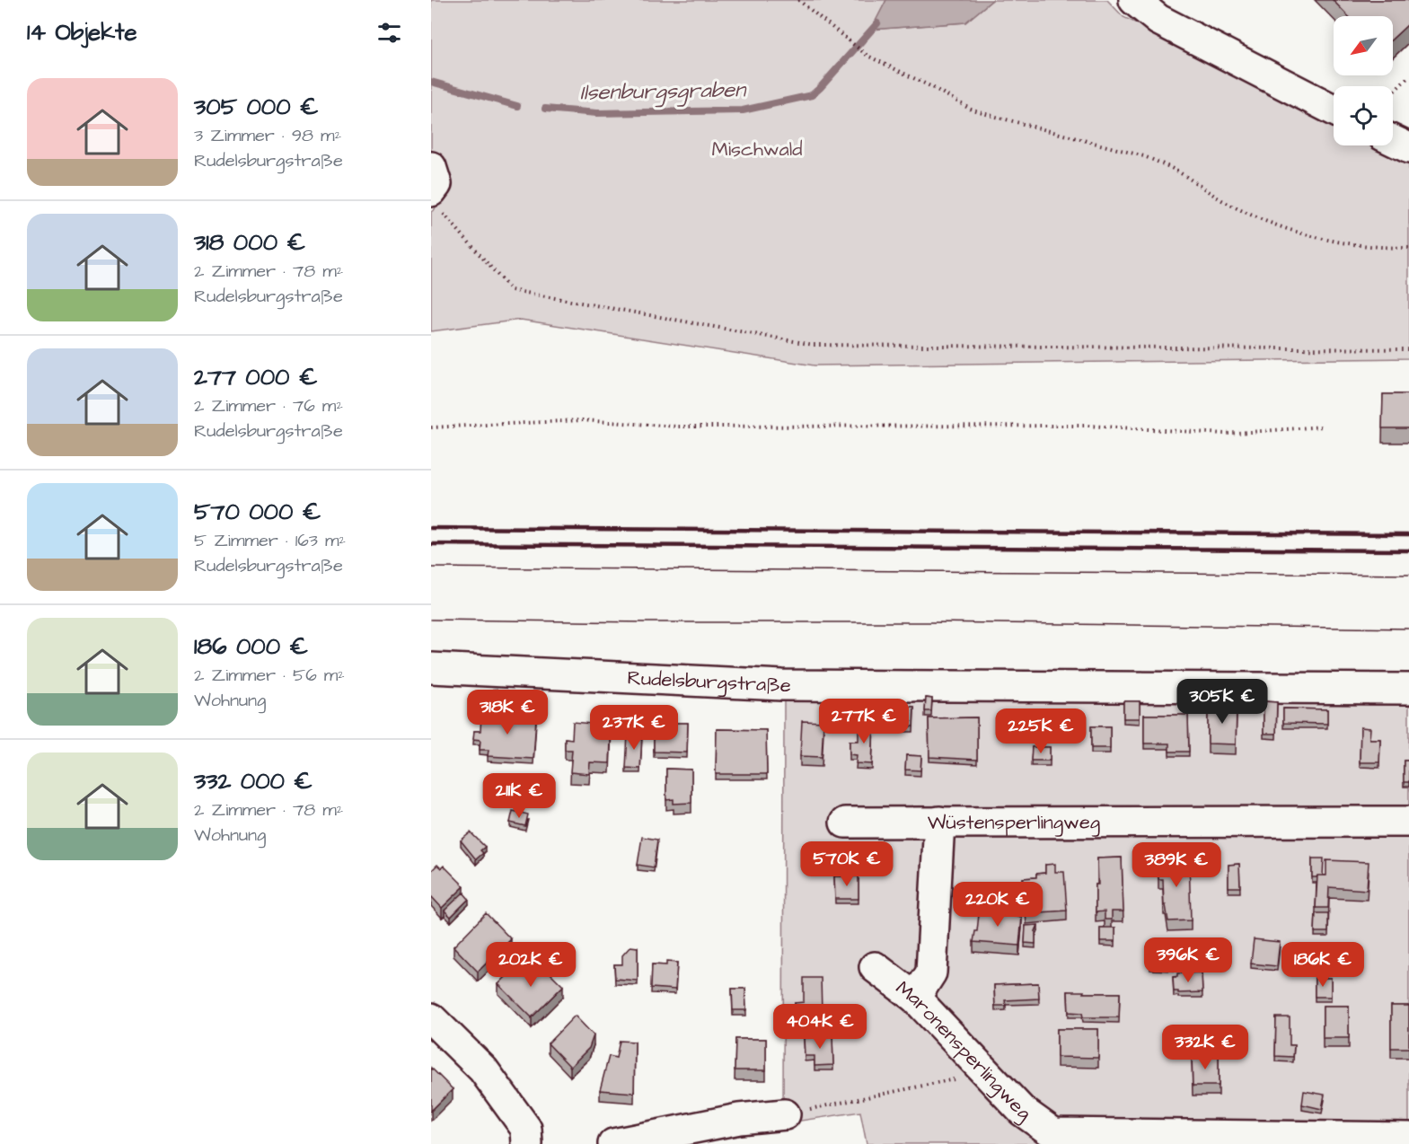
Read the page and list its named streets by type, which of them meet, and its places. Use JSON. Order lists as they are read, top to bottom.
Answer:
{
  "streets": {
    "street": ["Rudelsburgstraße", "Wüstensperlingweg", "Maronensperlingweg"]
  },
  "water": ["Ilsenburgsgraben"],
  "parks": ["Mischwald"],
  "north": "bottom left",
  "page": {
    "heading": "14 Objekte",
    "list": [
      {
        "name": "305 000 €",
        "note": "3 Zimmer · 98 m² · Rudelsburgstraße"
      },
      {
        "name": "318 000 €",
        "note": "2 Zimmer · 78 m² · Rudelsburgstraße"
      },
      {
        "name": "277 000 €",
        "note": "2 Zimmer · 76 m² · Rudelsburgstraße"
      },
      {
        "name": "570 000 €",
        "note": "5 Zimmer · 163 m² · Rudelsburgstraße"
      },
      {
        "name": "186 000 €",
        "note": "2 Zimmer · 56 m² · Wohnung"
      },
      {
        "name": "332 000 €",
        "note": "2 Zimmer · 78 m² · Wohnung"
      }
    ],
    "price": [
      "305K €",
      "318K €",
      "277K €",
      "237K €",
      "225K €",
      "211K €",
      "570K €",
      "389K €",
      "220K €",
      "396K €",
      "202K €",
      "186K €",
      "404K €",
      "332K €"
    ]
  }
}
